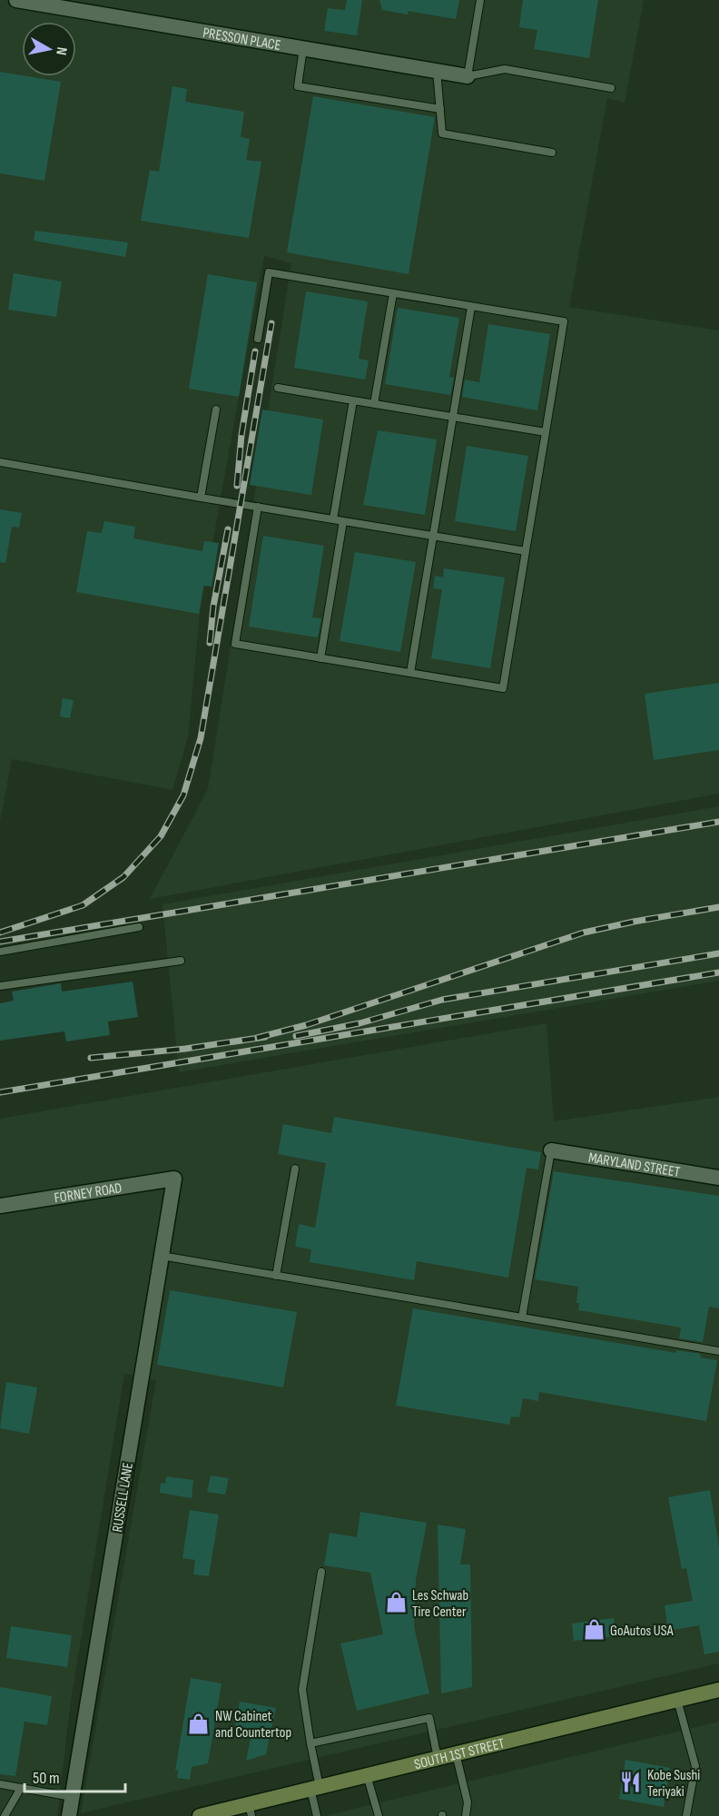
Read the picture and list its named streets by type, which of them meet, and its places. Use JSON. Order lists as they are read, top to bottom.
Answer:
{
  "streets": {
    "main road": ["SOUTH 1ST STREET"],
    "street": [
      "PRESSON PLACE",
      "MARYLAND STREET",
      "FORNEY ROAD",
      "RUSSELL LANE"
    ]
  },
  "crossings": [
    ["FORNEY ROAD", "RUSSELL LANE"]
  ],
  "places": {
    "shop": ["Les Schwab Tire Center", "GoAutos USA", "NW Cabinet and Countertop"],
    "restaurant": ["Kobe Sushi Teriyaki"]
  },
  "scale_bar": "50 m",
  "north": "right"
}
